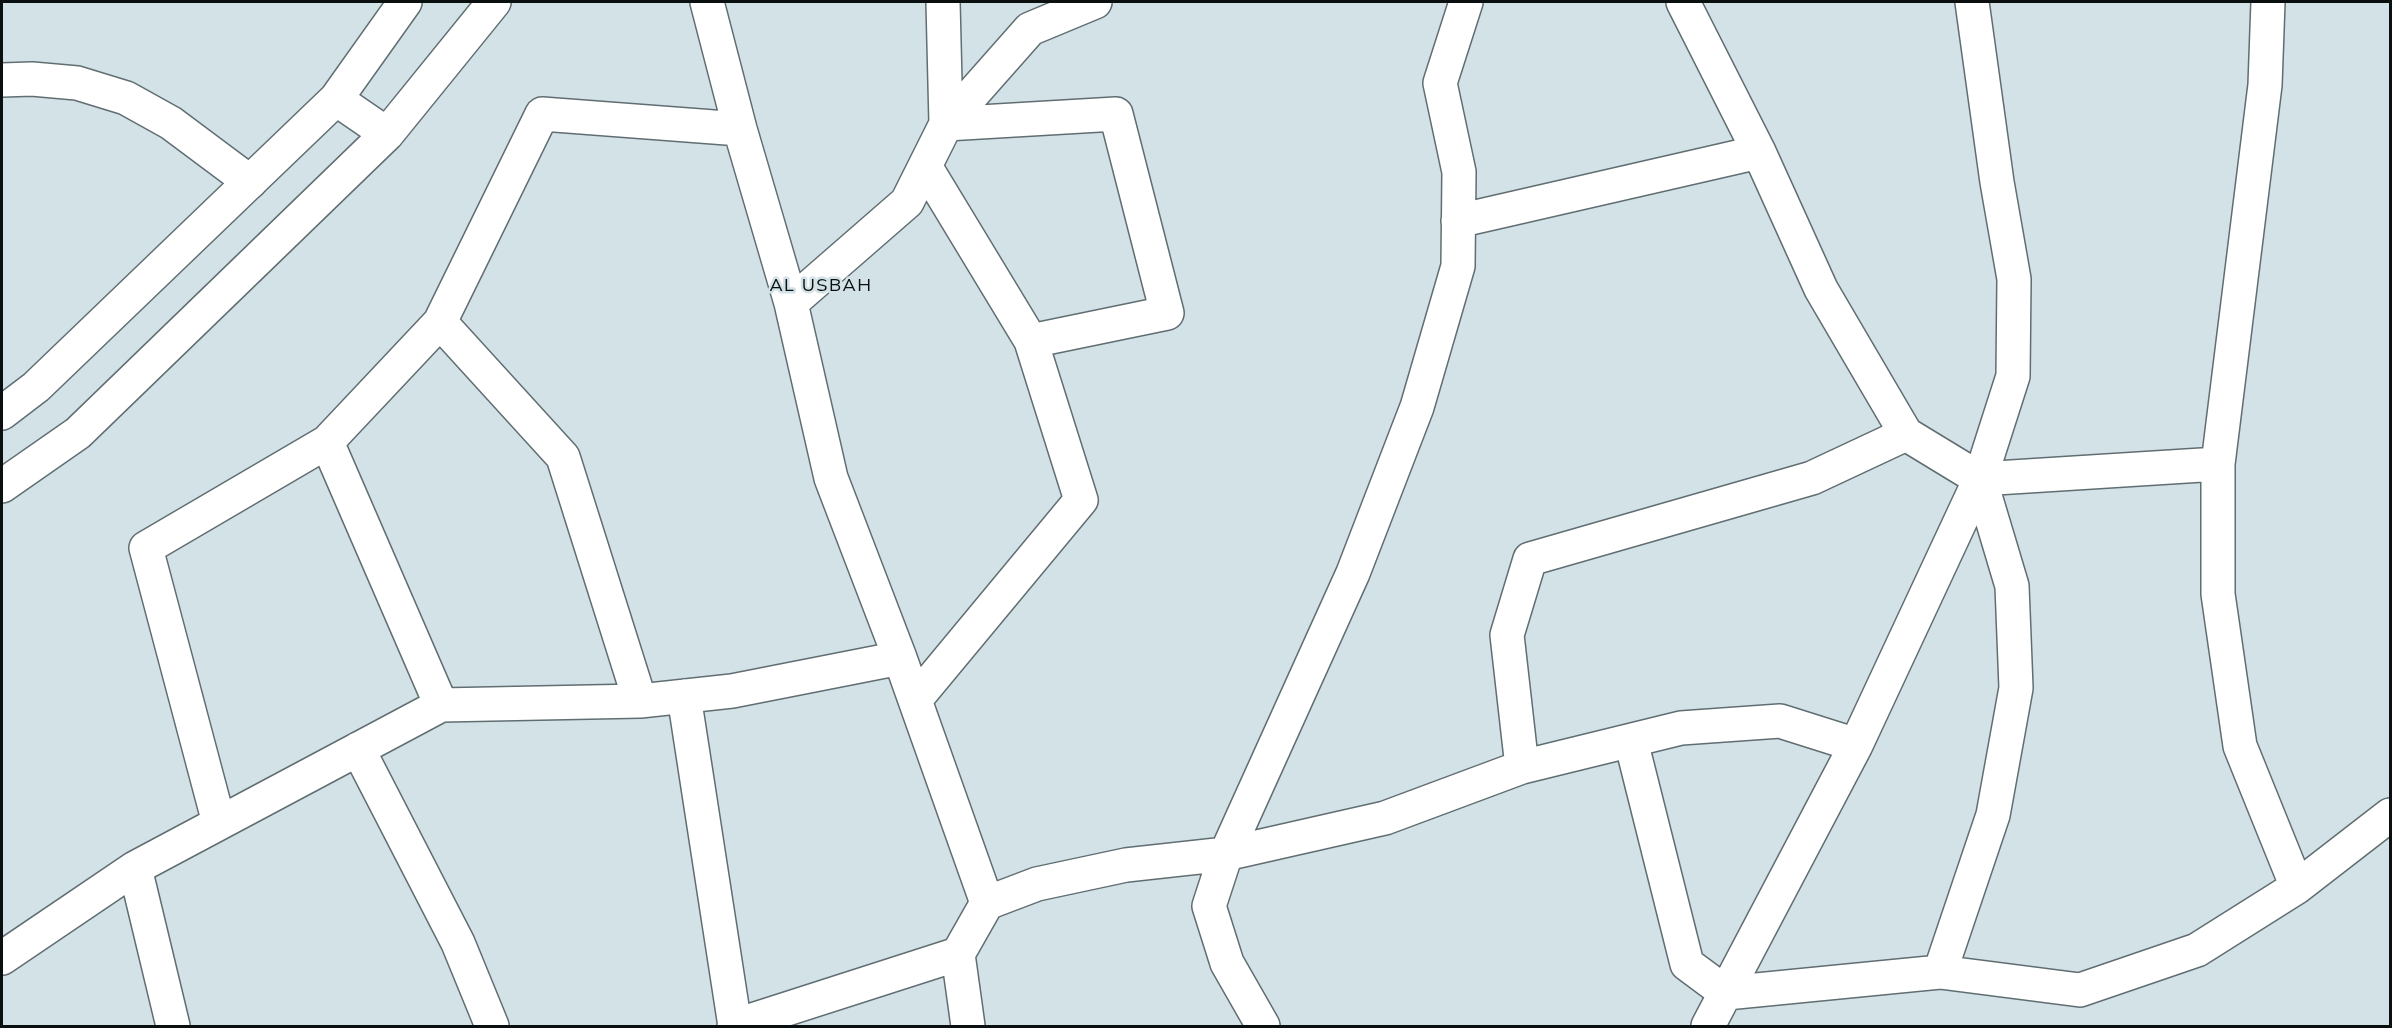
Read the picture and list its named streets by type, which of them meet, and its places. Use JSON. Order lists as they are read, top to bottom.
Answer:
{
  "districts": ["AL USBAH"]
}
